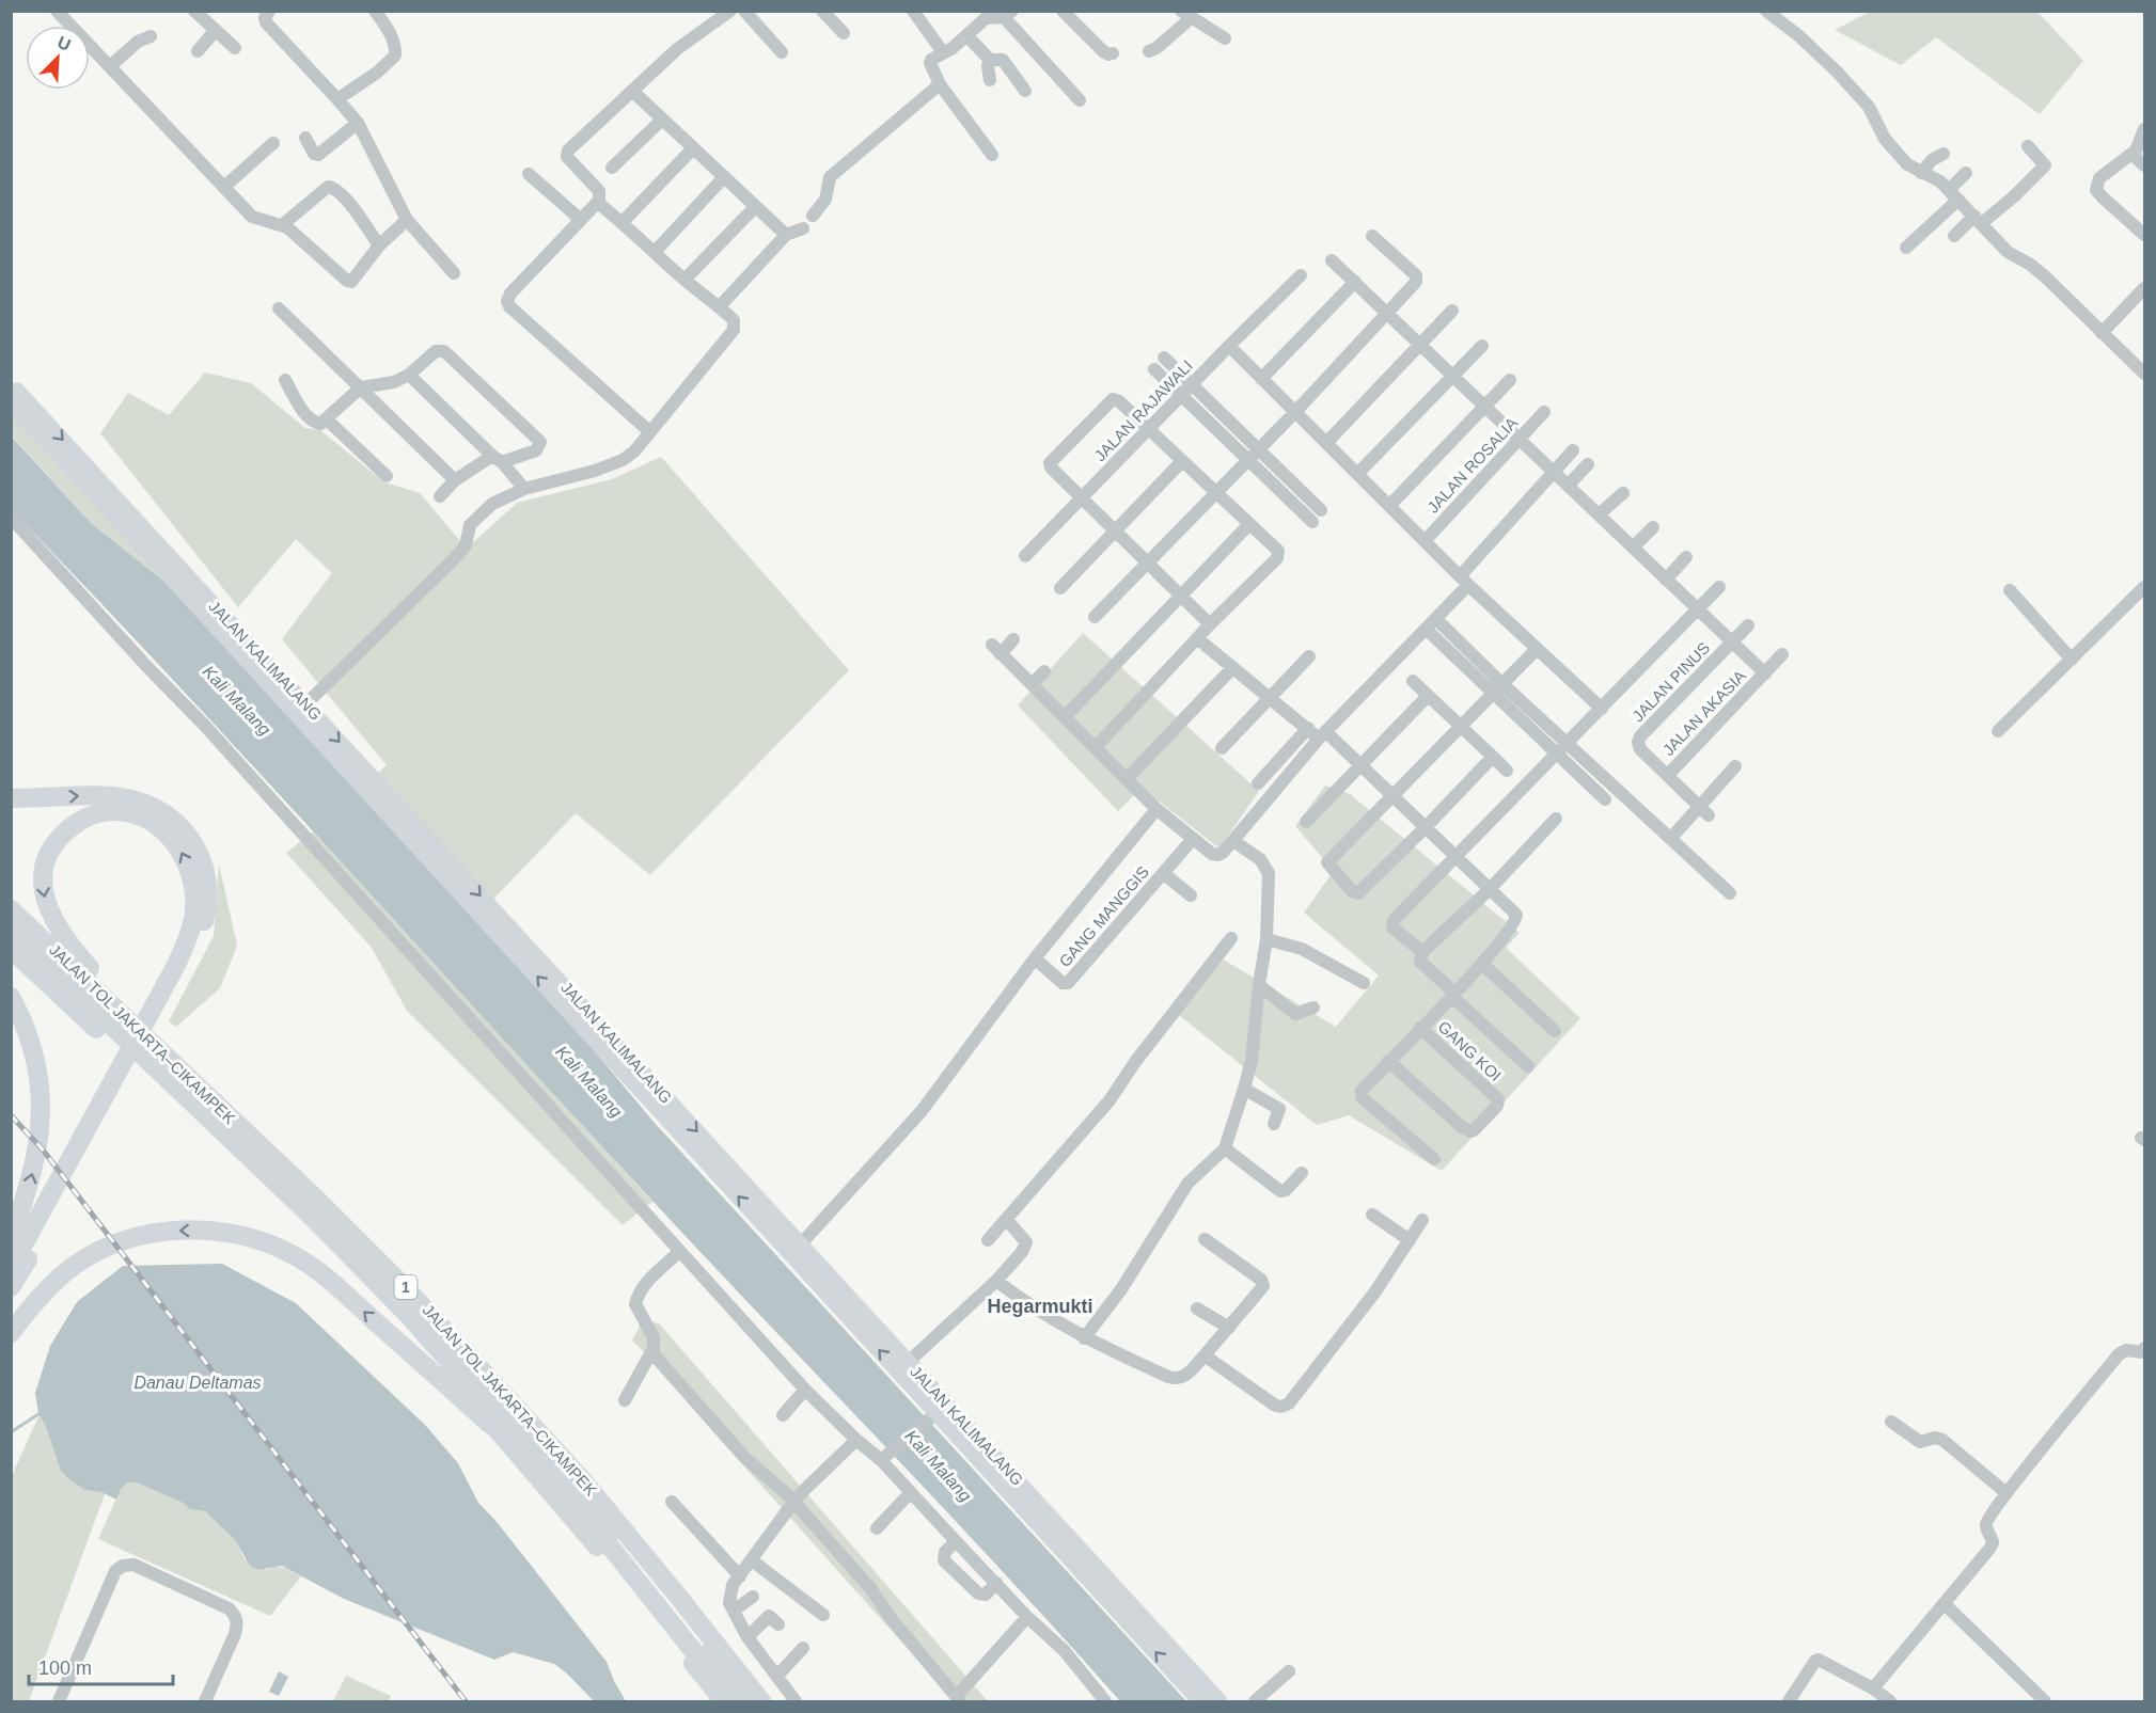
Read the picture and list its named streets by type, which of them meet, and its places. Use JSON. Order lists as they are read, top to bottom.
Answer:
{
  "streets": {
    "highway": ["JALAN TOL JAKARTA–CIKAMPEK", "1"],
    "main road": ["JALAN KALIMALANG"],
    "street": [
      "JALAN RAJAWALI",
      "JALAN ROSALIA",
      "JALAN PINUS",
      "JALAN AKASIA",
      "GANG MANGGIS",
      "GANG KOI"
    ]
  },
  "crossings": [
    ["JALAN PINUS", "JALAN AKASIA"]
  ],
  "districts": ["Hegarmukti"],
  "water": ["Kali Malang", "Danau Deltamas"],
  "scale_bar": "100 m",
  "north": "top right"
}
